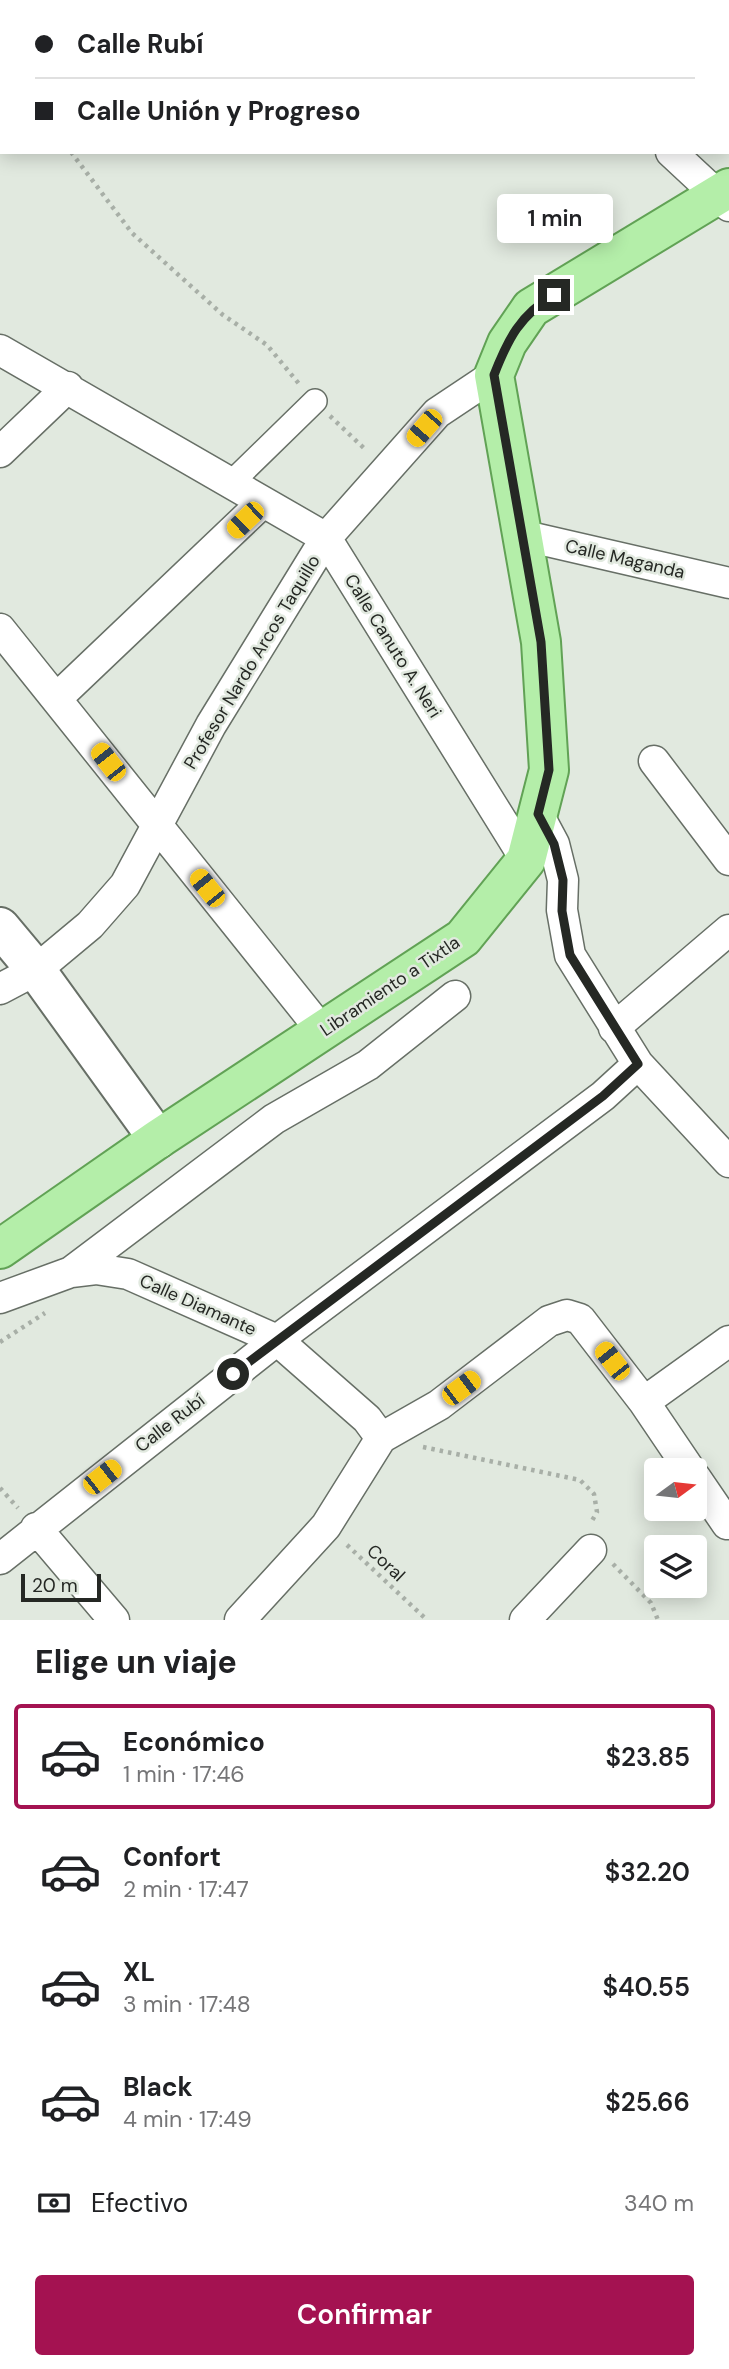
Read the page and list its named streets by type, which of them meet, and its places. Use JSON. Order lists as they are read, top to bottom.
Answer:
{
  "streets": {
    "main road": ["Libramiento a Tixtla"],
    "street": [
      "Calle Maganda",
      "Calle Canuto A. Neri",
      "Profesor Nardo Arcos Taquillo",
      "Calle Diamante",
      "Calle Rubí"
    ],
    "path": ["Coral"]
  },
  "crossings": [
    ["Calle Maganda", "Libramiento a Tixtla"],
    ["Calle Canuto A. Neri", "Profesor Nardo Arcos Taquillo"],
    ["Calle Canuto A. Neri", "Libramiento a Tixtla"],
    ["Profesor Nardo Arcos Taquillo", "Libramiento a Tixtla"],
    ["Calle Diamante", "Calle Rubí"]
  ],
  "scale_bar": "20 m",
  "north": "right",
  "page": {
    "banner": ["Calle Rubí", "Calle Unión y Progreso"],
    "bubble": "1 min",
    "scale": "20 m",
    "heading": "Elige un viaje",
    "list": [
      {
        "name": "Económico",
        "note": "1 min · 17:46",
        "value": "$23.85"
      },
      {
        "name": "Confort",
        "note": "2 min · 17:47",
        "value": "$32.20"
      },
      {
        "name": "XL",
        "note": "3 min · 17:48",
        "value": "$40.55"
      },
      {
        "name": "Black",
        "note": "4 min · 17:49",
        "value": "$25.66"
      }
    ],
    "pay": ["Efectivo", "340 m"],
    "buttons": "Confirmar"
  }
}
